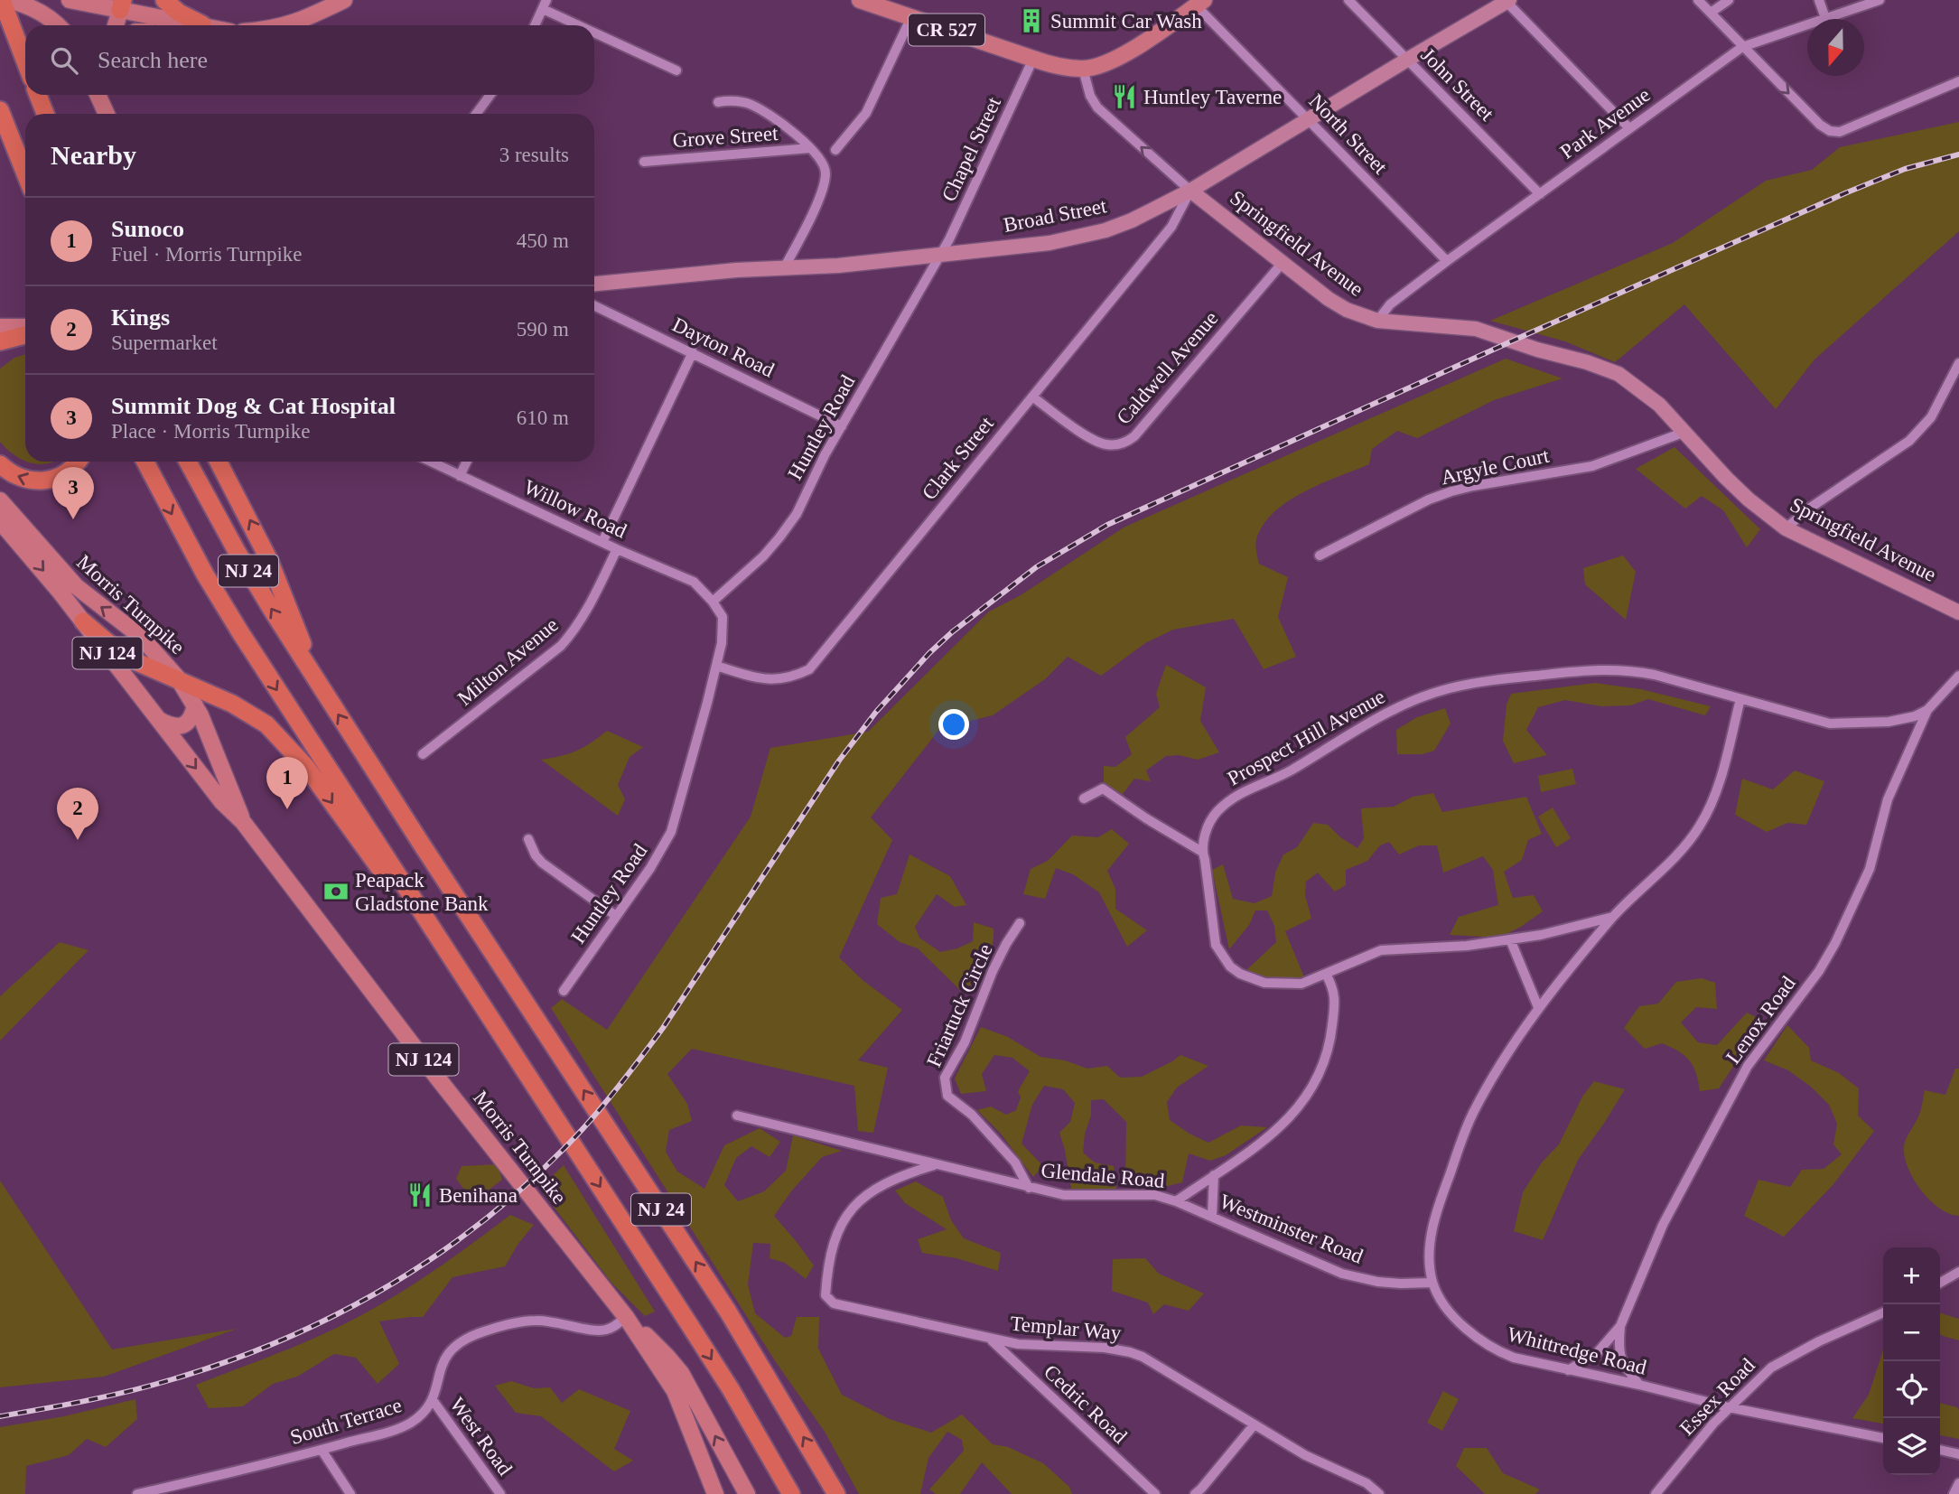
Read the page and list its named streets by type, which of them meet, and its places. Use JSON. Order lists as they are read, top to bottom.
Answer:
{
  "streets": {
    "highway": ["NJ 24"],
    "main road": [
      "CR 527",
      "Broad Street",
      "Springfield Avenue",
      "Morris Turnpike",
      "NJ 124"
    ],
    "street": [
      "John Street",
      "Park Avenue",
      "North Street",
      "Grove Street",
      "Chapel Street",
      "Dayton Road",
      "Caldwell Avenue",
      "Huntley Road",
      "Clark Street",
      "Argyle Court",
      "Willow Road",
      "Milton Avenue",
      "Prospect Hill Avenue",
      "Friartuck Circle",
      "Lenox Road",
      "Glendale Road",
      "Westminster Road",
      "Templar Way",
      "Whittredge Road",
      "Essex Road",
      "Cedric Road",
      "South Terrace",
      "West Road"
    ]
  },
  "crossings": [
    ["CR 527", "North Street"],
    ["CR 527", "Chapel Street"],
    ["CR 527", "Springfield Avenue"],
    ["John Street", "Park Avenue"],
    ["John Street", "Broad Street"],
    ["Park Avenue", "North Street"],
    ["Park Avenue", "Springfield Avenue"],
    ["North Street", "Broad Street"],
    ["Chapel Street", "Broad Street"],
    ["Chapel Street", "Huntley Road"],
    ["Broad Street", "Springfield Avenue"],
    ["Broad Street", "Huntley Road"],
    ["Broad Street", "Clark Street"],
    ["Springfield Avenue", "Caldwell Avenue"],
    ["Springfield Avenue", "Clark Street"],
    ["Springfield Avenue", "Argyle Court"],
    ["Dayton Road", "Huntley Road"],
    ["Caldwell Avenue", "Clark Street"],
    ["Huntley Road", "Clark Street"],
    ["Huntley Road", "Willow Road"],
    ["Willow Road", "Milton Avenue"],
    ["Morris Turnpike", "NJ 124"],
    ["Prospect Hill Avenue", "Lenox Road"],
    ["Prospect Hill Avenue", "Glendale Road"],
    ["Friartuck Circle", "Glendale Road"],
    ["Lenox Road", "Whittredge Road"],
    ["Glendale Road", "Westminster Road"],
    ["Glendale Road", "Templar Way"],
    ["Westminster Road", "Whittredge Road"],
    ["Templar Way", "Cedric Road"],
    ["Whittredge Road", "Essex Road"],
    ["South Terrace", "West Road"]
  ],
  "places": {
    "building": ["Summit Car Wash"],
    "restaurant": ["Huntley Taverne", "Benihana"],
    "bank": ["Peapack Gladstone Bank"]
  },
  "north": "bottom",
  "page": {
    "search": "Search here",
    "heading": ["Nearby", "3 results"],
    "list": [
      {
        "mark": "1",
        "name": "Sunoco",
        "note": "Fuel · Morris Turnpike",
        "value": "450 m"
      },
      {
        "mark": "2",
        "name": "Kings",
        "note": "Supermarket",
        "value": "590 m"
      },
      {
        "mark": "3",
        "name": "Summit Dog & Cat Hospital",
        "note": "Place · Morris Turnpike",
        "value": "610 m"
      }
    ],
    "pins": ["3", "1", "2"],
    "map_buttons": ["+", "−"]
  }
}
